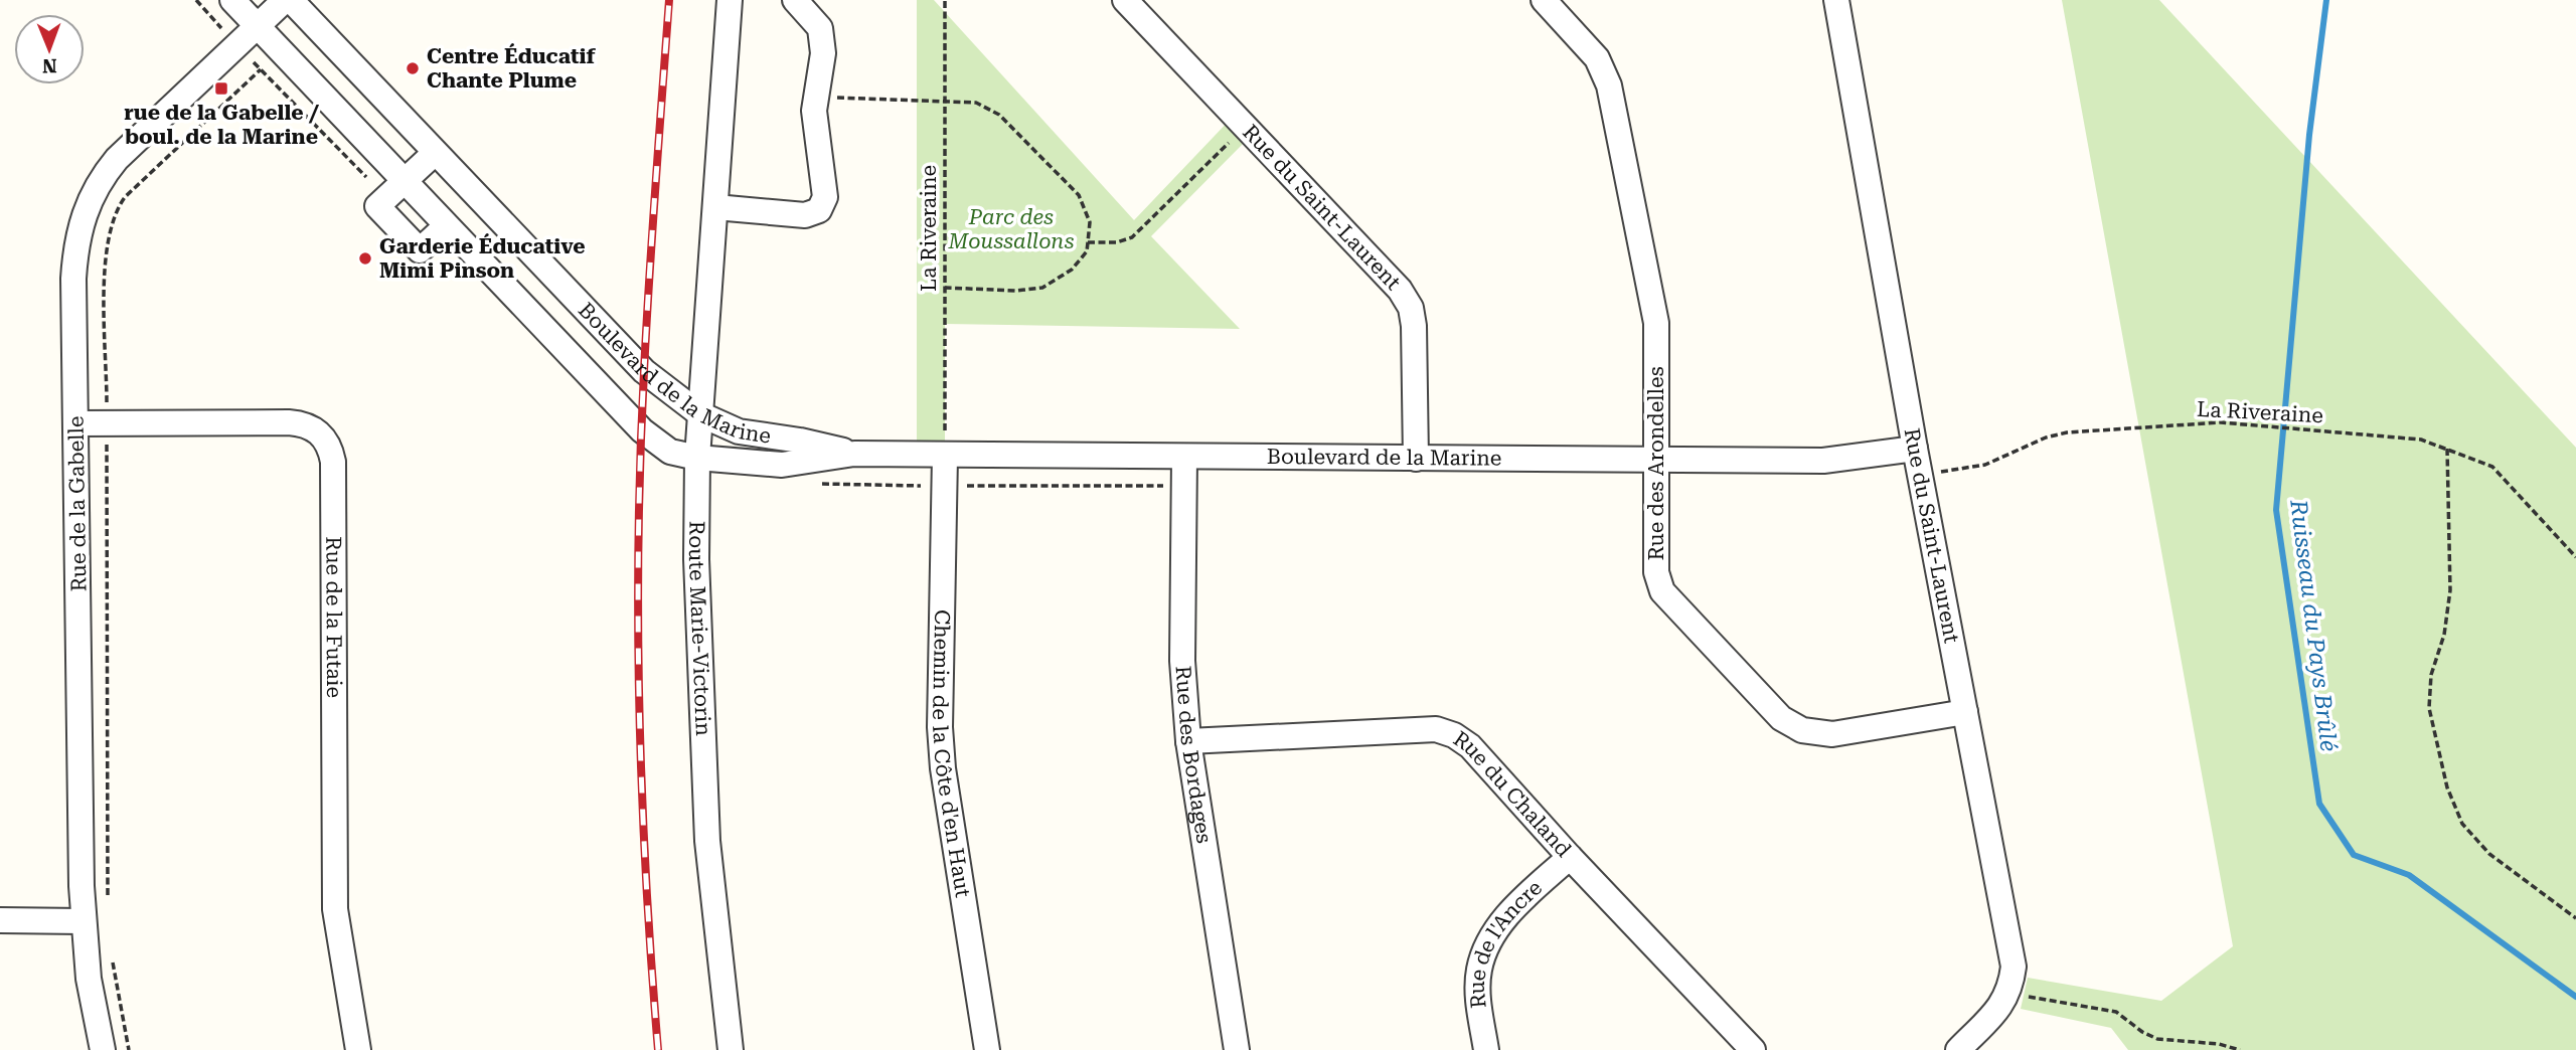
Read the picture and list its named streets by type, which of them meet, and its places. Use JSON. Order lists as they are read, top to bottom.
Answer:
{
  "streets": {
    "street": [
      "Rue du Saint-Laurent",
      "Boulevard de la Marine",
      "Rue des Arondelles",
      "Rue de la Gabelle",
      "Rue de la Futaie",
      "Route Marie-Victorin",
      "Chemin de la Côte d'en Haut",
      "Rue des Bordages",
      "Rue du Chaland",
      "Rue de l'Ancre"
    ],
    "path": ["La Riveraine"]
  },
  "crossings": [
    ["Rue du Saint-Laurent", "La Riveraine"],
    ["Rue du Saint-Laurent", "Boulevard de la Marine"],
    ["Rue du Saint-Laurent", "Rue des Arondelles"],
    ["La Riveraine", "Boulevard de la Marine"],
    ["La Riveraine", "Chemin de la Côte d'en Haut"],
    ["Boulevard de la Marine", "Rue des Arondelles"],
    ["Boulevard de la Marine", "Rue de la Gabelle"],
    ["Boulevard de la Marine", "Route Marie-Victorin"],
    ["Boulevard de la Marine", "Chemin de la Côte d'en Haut"],
    ["Boulevard de la Marine", "Rue des Bordages"],
    ["Rue de la Gabelle", "Rue de la Futaie"],
    ["Rue des Bordages", "Rue du Chaland"],
    ["Rue du Chaland", "Rue de l'Ancre"]
  ],
  "water": ["Ruisseau du Pays Brûlé"],
  "parks": ["Parc des Moussallons"],
  "places": {
    "other": ["Centre Éducatif Chante Plume", "Garderie Éducative Mimi Pinson"],
    "transit": ["rue de la Gabelle / boul. de la Marine"]
  },
  "north": "bottom"
}
